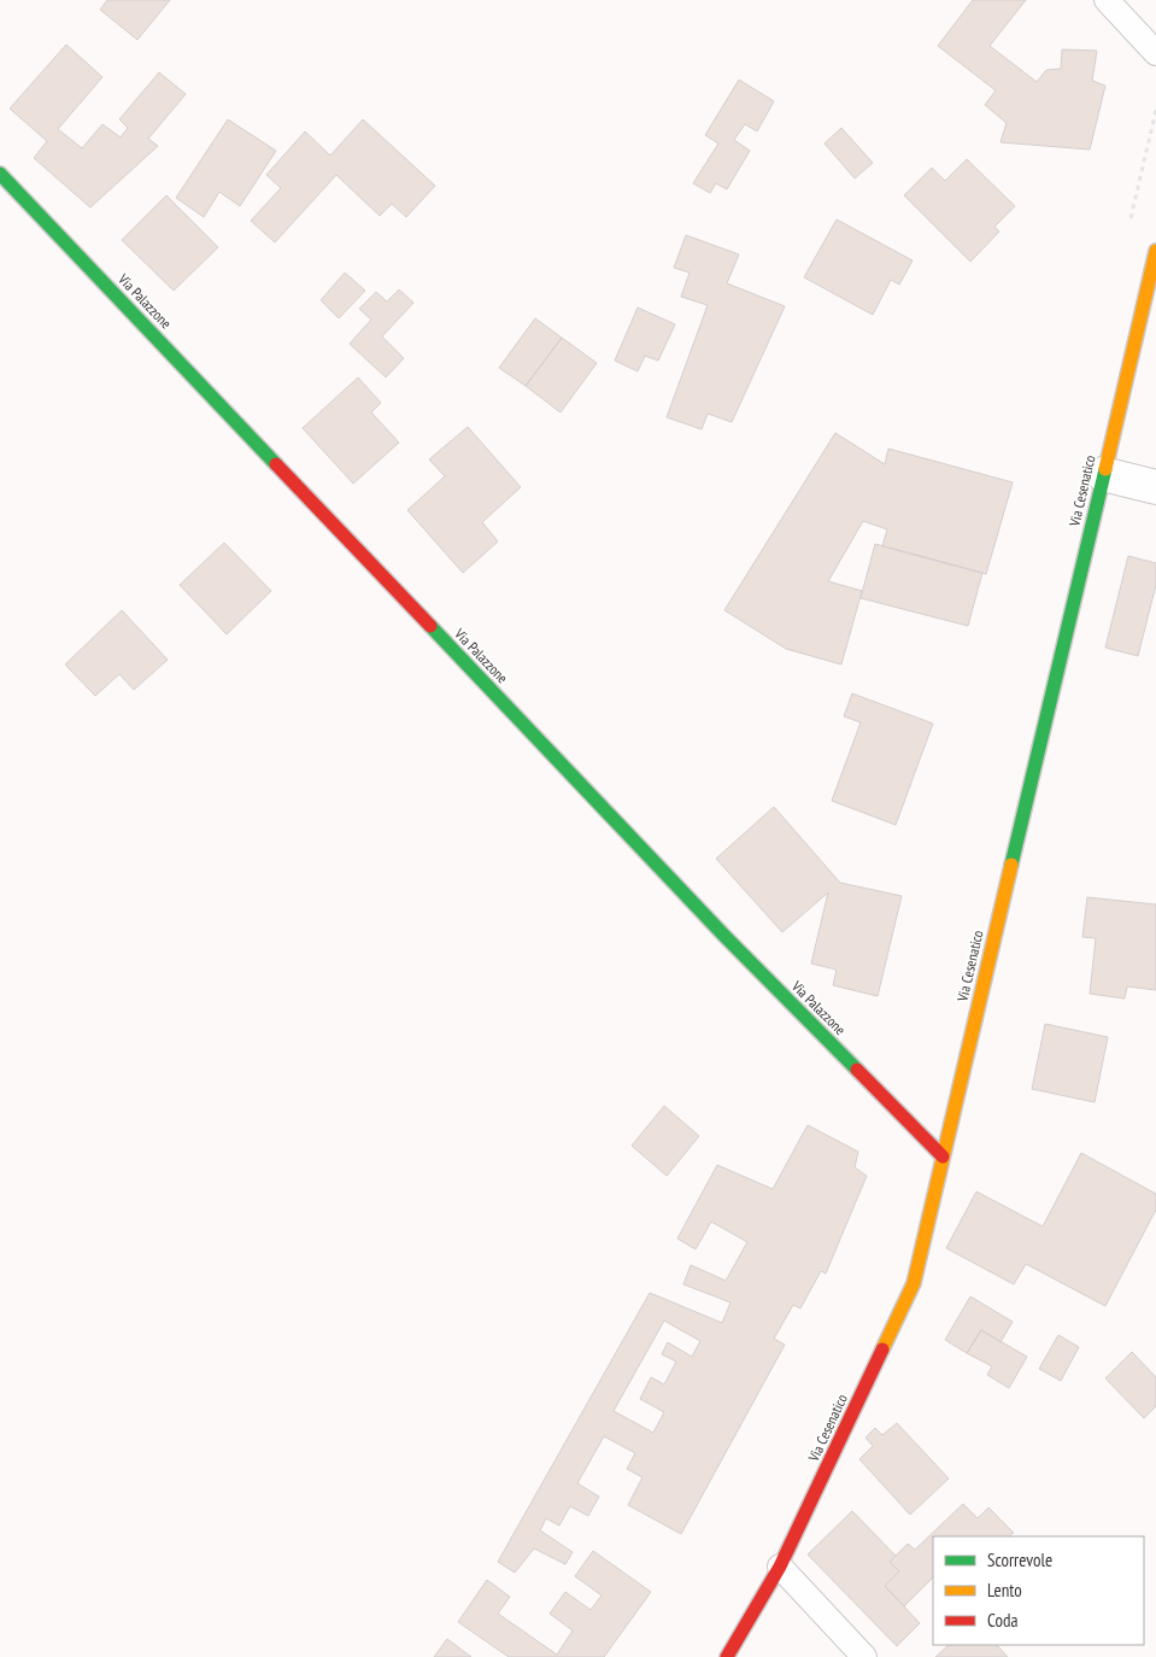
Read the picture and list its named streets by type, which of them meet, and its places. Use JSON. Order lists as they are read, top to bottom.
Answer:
{
  "streets": {
    "main road": ["Via Palazzone", "Via Cesenatico"]
  },
  "crossings": [
    ["Via Palazzone", "Via Cesenatico"]
  ],
  "legend": ["Scorrevole", "Lento", "Coda"]
}
